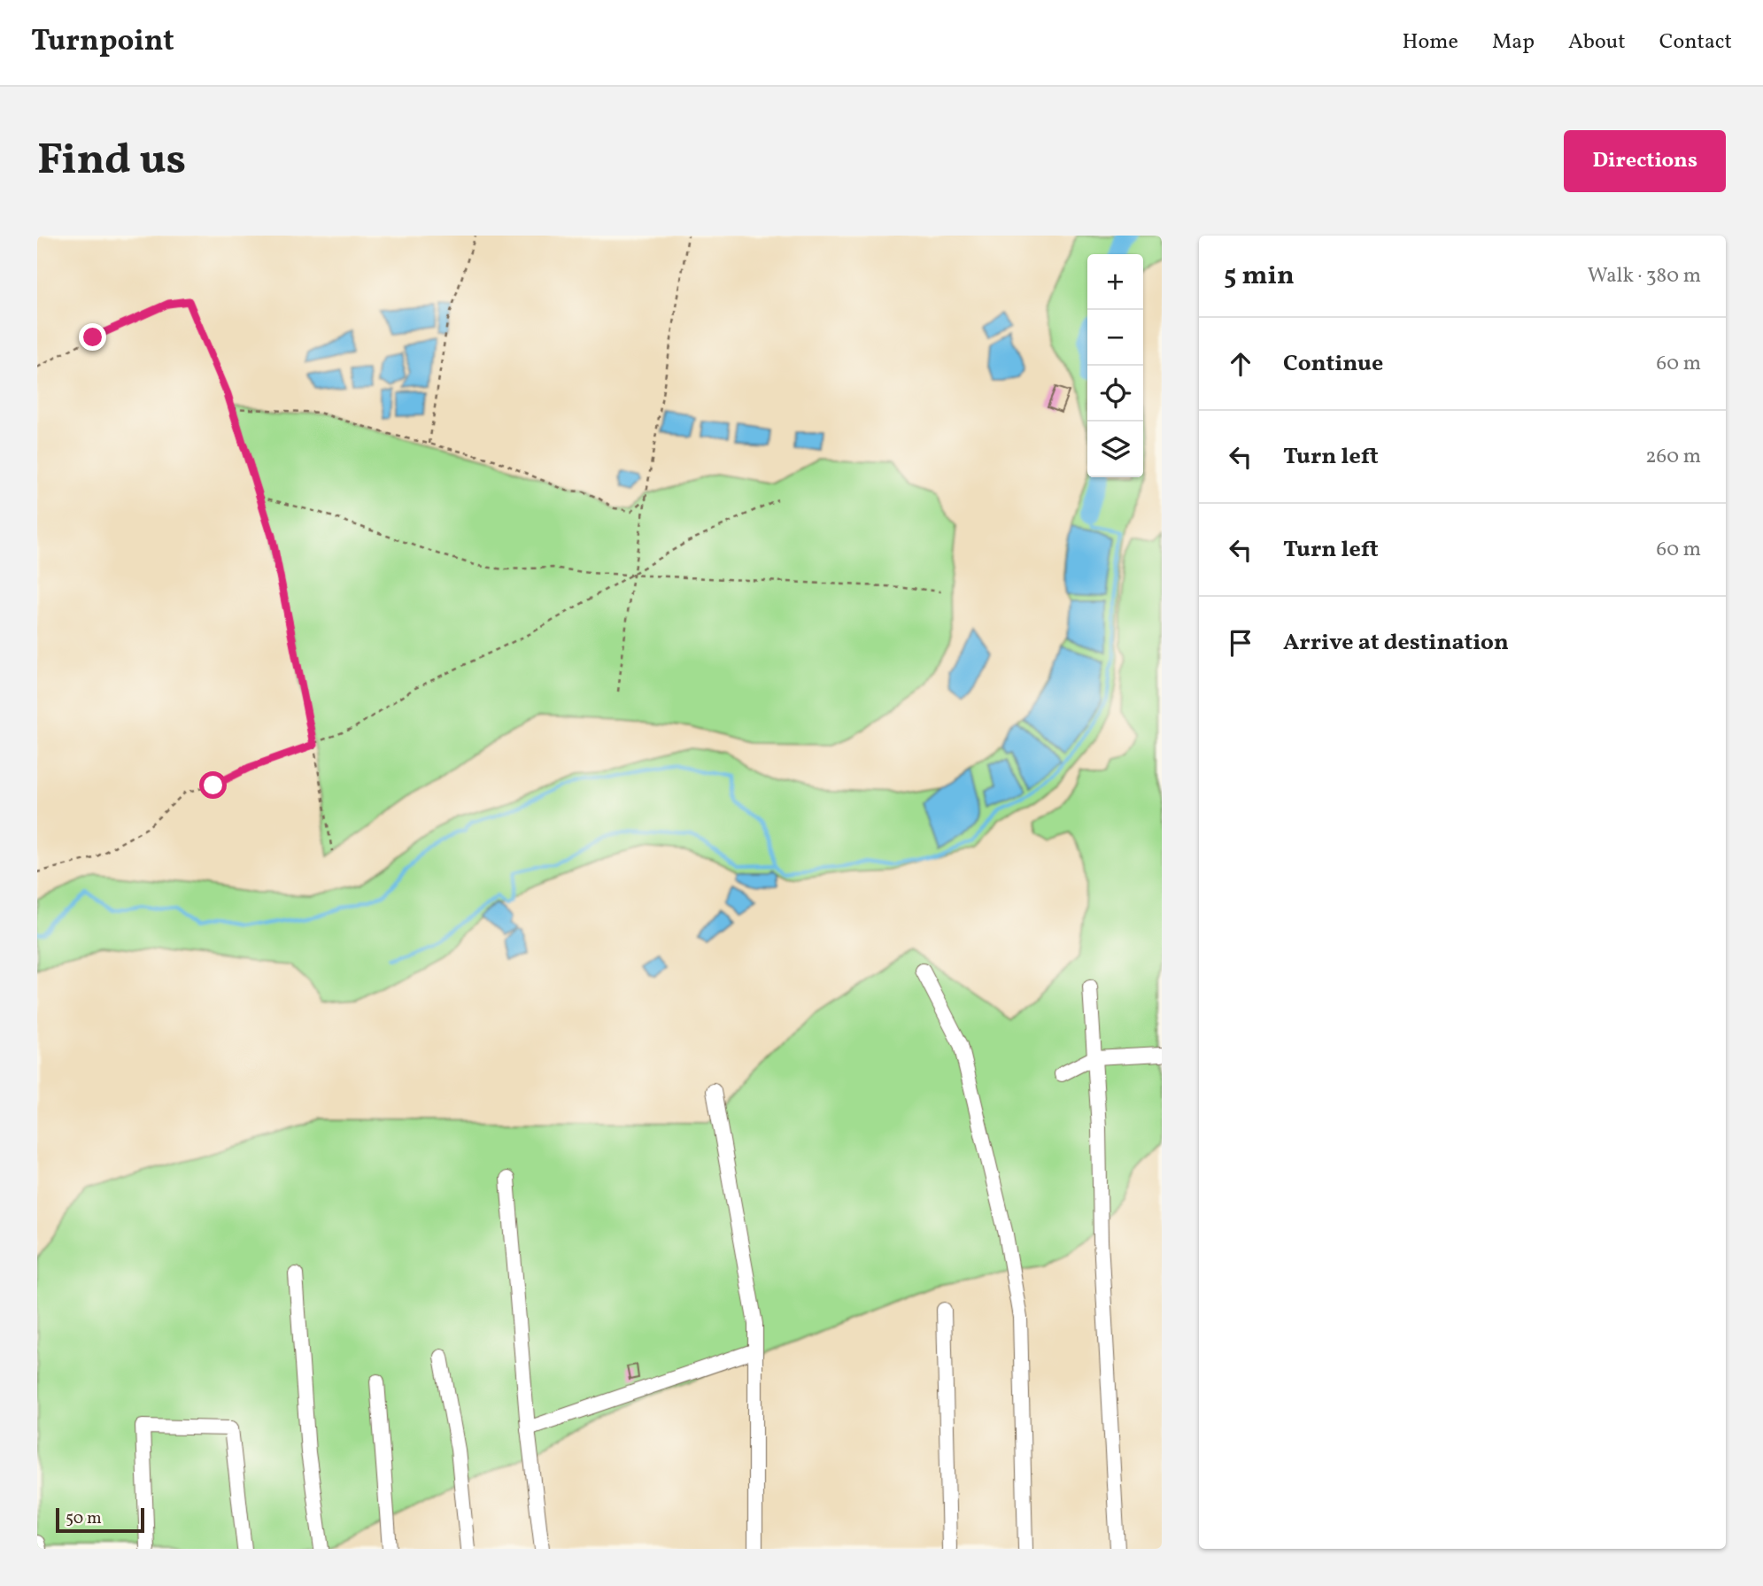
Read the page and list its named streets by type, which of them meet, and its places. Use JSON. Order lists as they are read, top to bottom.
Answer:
{
  "scale_bar": "50 m",
  "page": {
    "header": "Turnpoint",
    "nav": [
      "Home",
      "Map",
      "About",
      "Contact"
    ],
    "buttons": "Directions",
    "title": "Find us",
    "heading": ["5 min", "Walk · 380 m"],
    "map_buttons": ["+", "−"],
    "list": [
      ["Continue", "60 m"],
      ["Turn left", "260 m"],
      ["Turn left", "60 m"],
      "Arrive at destination"
    ],
    "scale": "50 m"
  }
}
